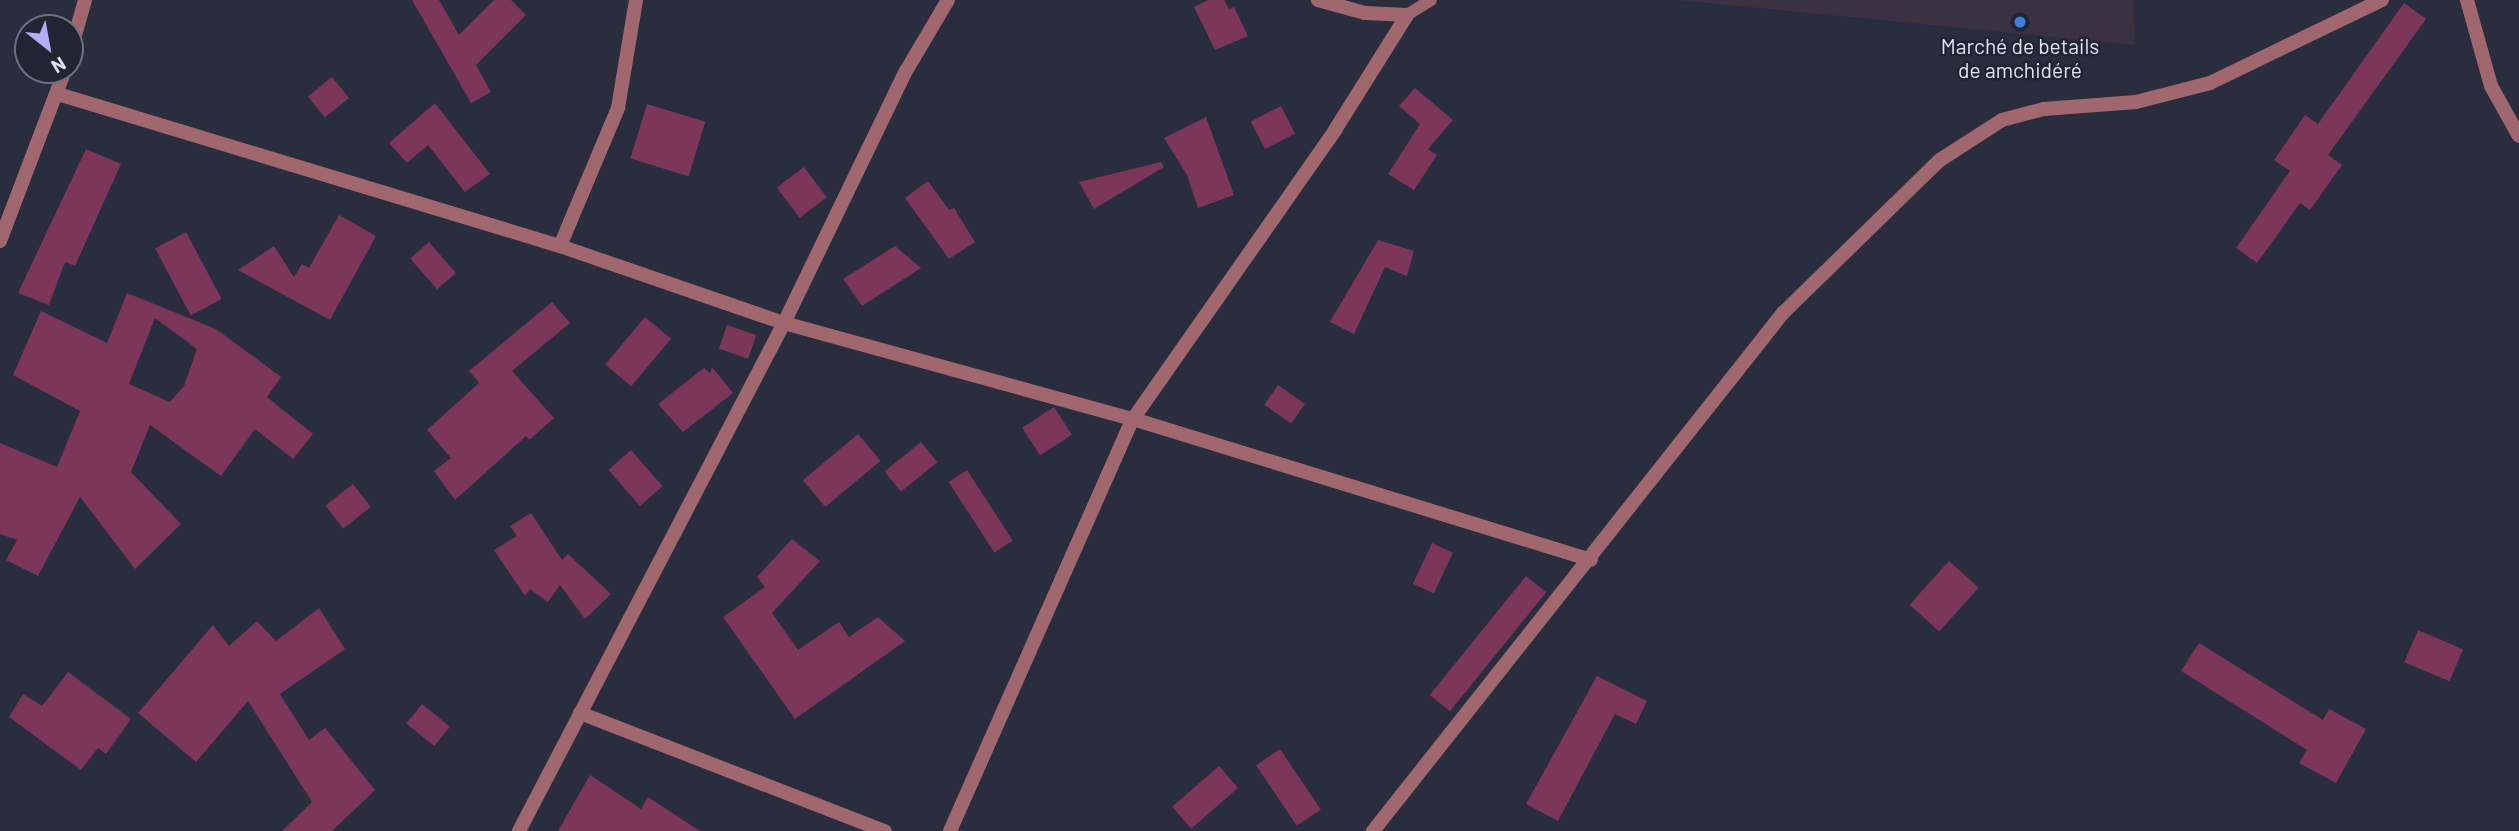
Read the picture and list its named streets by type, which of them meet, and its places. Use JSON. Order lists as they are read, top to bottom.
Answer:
{
  "places": ["Marché de betails de amchidéré"],
  "north": "bottom right"
}
